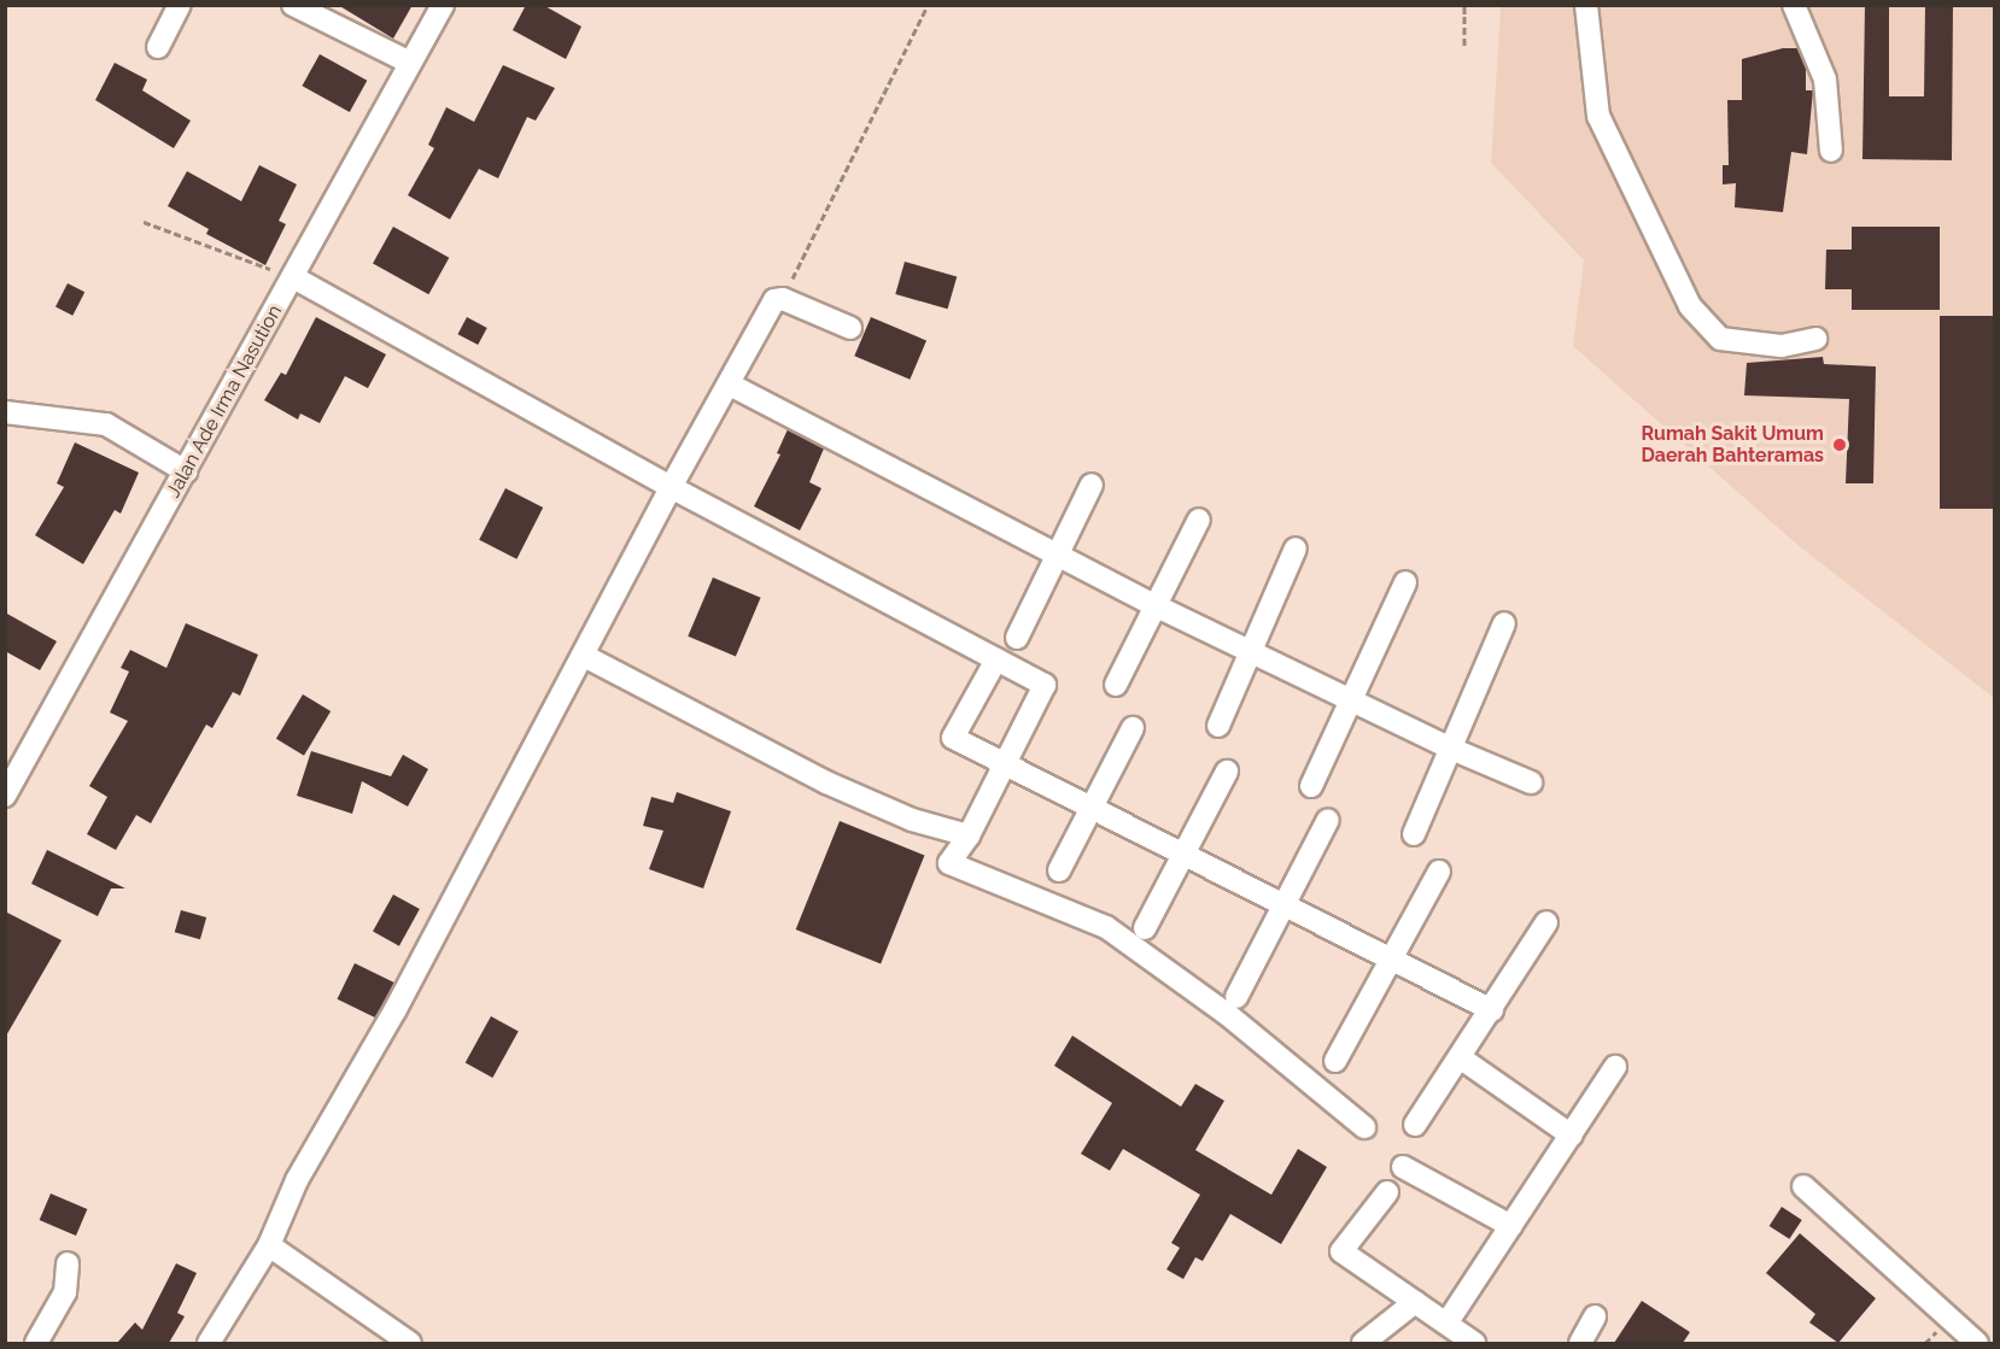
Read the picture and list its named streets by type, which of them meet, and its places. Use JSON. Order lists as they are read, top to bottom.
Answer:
{
  "streets": {
    "street": ["Jalan Ade Irma Nasution"]
  },
  "places": ["Rumah Sakit Umum Daerah Bahteramas"]
}
